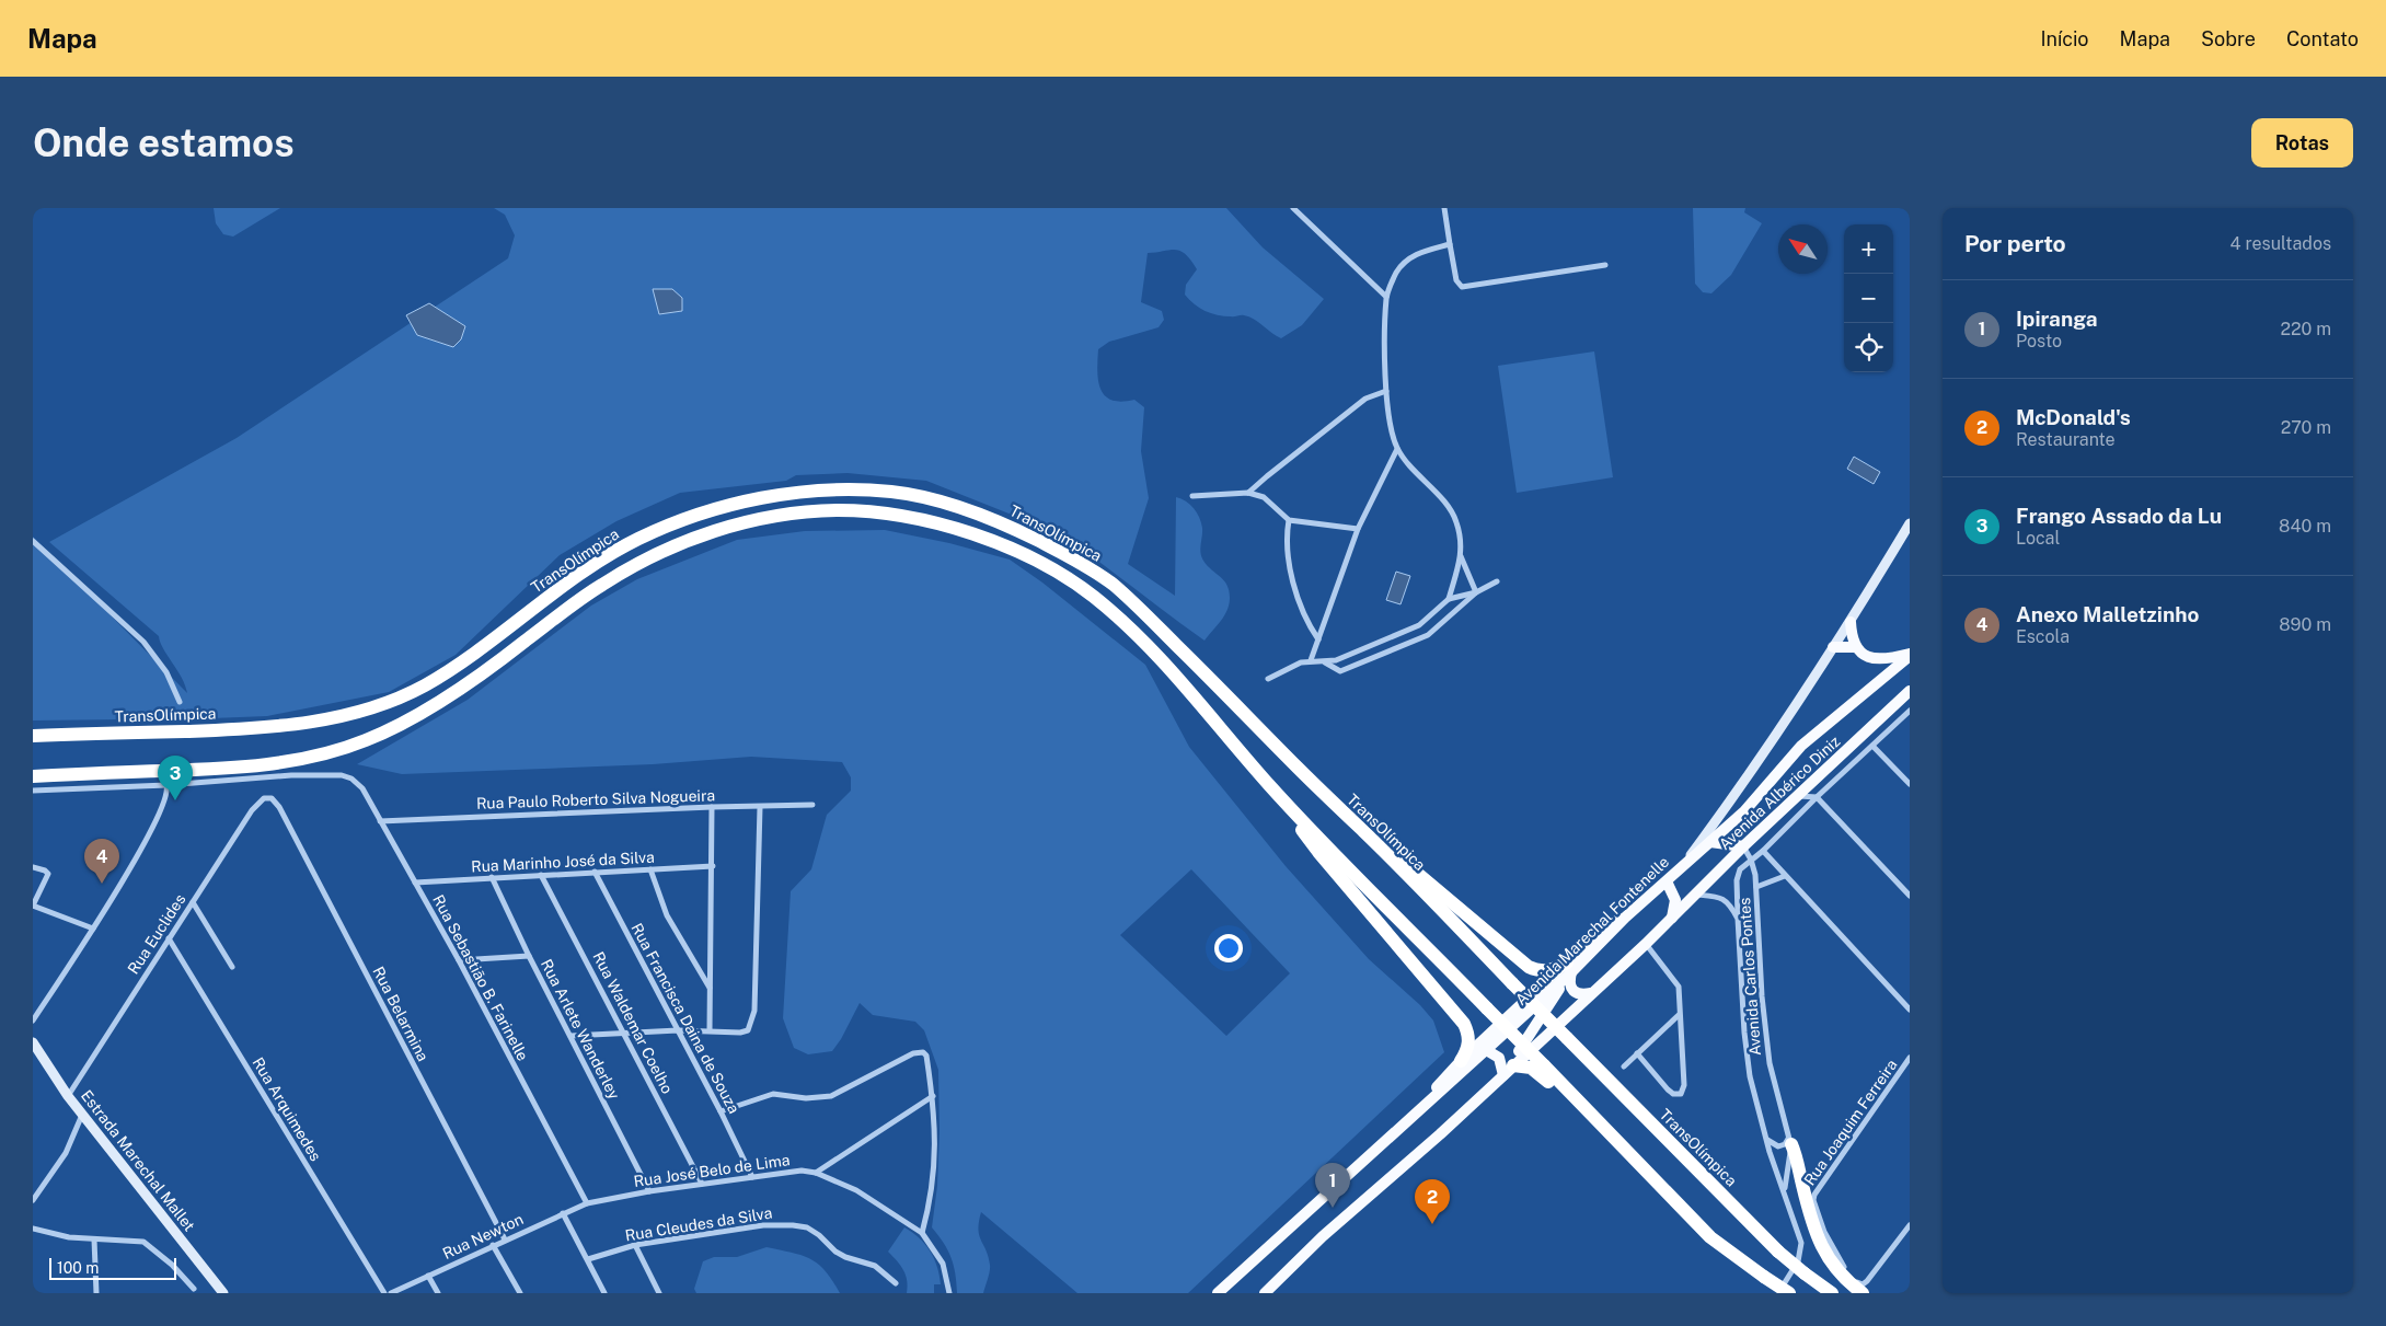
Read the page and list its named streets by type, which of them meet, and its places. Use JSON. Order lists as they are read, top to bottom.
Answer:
{
  "streets": {
    "highway": ["TransOlímpica"],
    "main road": ["Avenida Albérico Diniz", "Avenida Marechal Fontenelle", "Estrada Marechal Mallet"],
    "street": [
      "Rua Paulo Roberto Silva Nogueira",
      "Rua Marinho José da Silva",
      "Rua Euclides",
      "Avenida Carlos Pontes",
      "Rua Sebastião B. Farinelle",
      "Rua Belarmina",
      "Rua Francisca Daina de Souza",
      "Rua Waldemar Coelho",
      "Rua Arlete Wanderley",
      "Rua Arquimedes",
      "Rua Joaquim Ferreira",
      "Rua José Belo de Lima",
      "Rua Cleudes da Silva",
      "Rua Newton"
    ]
  },
  "crossings": [
    ["Avenida Albérico Diniz", "Avenida Marechal Fontenelle"],
    ["Avenida Albérico Diniz", "Avenida Carlos Pontes"],
    ["Rua Paulo Roberto Silva Nogueira", "Rua Sebastião B. Farinelle"],
    ["Rua Marinho José da Silva", "Rua Sebastião B. Farinelle"],
    ["Rua Marinho José da Silva", "Rua Francisca Daina de Souza"],
    ["Rua Marinho José da Silva", "Rua Waldemar Coelho"],
    ["Rua Marinho José da Silva", "Rua Arlete Wanderley"],
    ["Rua Euclides", "Rua Belarmina"],
    ["Rua Euclides", "Rua Arquimedes"],
    ["Rua Euclides", "Estrada Marechal Mallet"],
    ["Rua Sebastião B. Farinelle", "Rua José Belo de Lima"],
    ["Rua Sebastião B. Farinelle", "Rua Newton"],
    ["Rua Belarmina", "Rua Newton"],
    ["Rua Francisca Daina de Souza", "Rua José Belo de Lima"],
    ["Rua Waldemar Coelho", "Rua José Belo de Lima"],
    ["Rua Arlete Wanderley", "Rua José Belo de Lima"],
    ["Rua José Belo de Lima", "Rua Newton"]
  ],
  "scale_bar": "100 m",
  "north": "top left",
  "page": {
    "header": "Mapa",
    "nav": [
      "Início",
      "Mapa",
      "Sobre",
      "Contato"
    ],
    "buttons": "Rotas",
    "title": "Onde estamos",
    "heading": ["Por perto", "4 resultados"],
    "map_buttons": ["+", "−"],
    "list": [
      {
        "mark": "1",
        "name": "Ipiranga",
        "note": "Posto",
        "value": "220 m"
      },
      {
        "mark": "2",
        "name": "McDonald's",
        "note": "Restaurante",
        "value": "270 m"
      },
      {
        "mark": "3",
        "name": "Frango Assado da Lu",
        "note": "Local",
        "value": "840 m"
      },
      {
        "mark": "4",
        "name": "Anexo Malletzinho",
        "note": "Escola",
        "value": "890 m"
      }
    ],
    "pins": [
      "3",
      "4",
      "1",
      "2"
    ],
    "scale": "100 m"
  }
}
